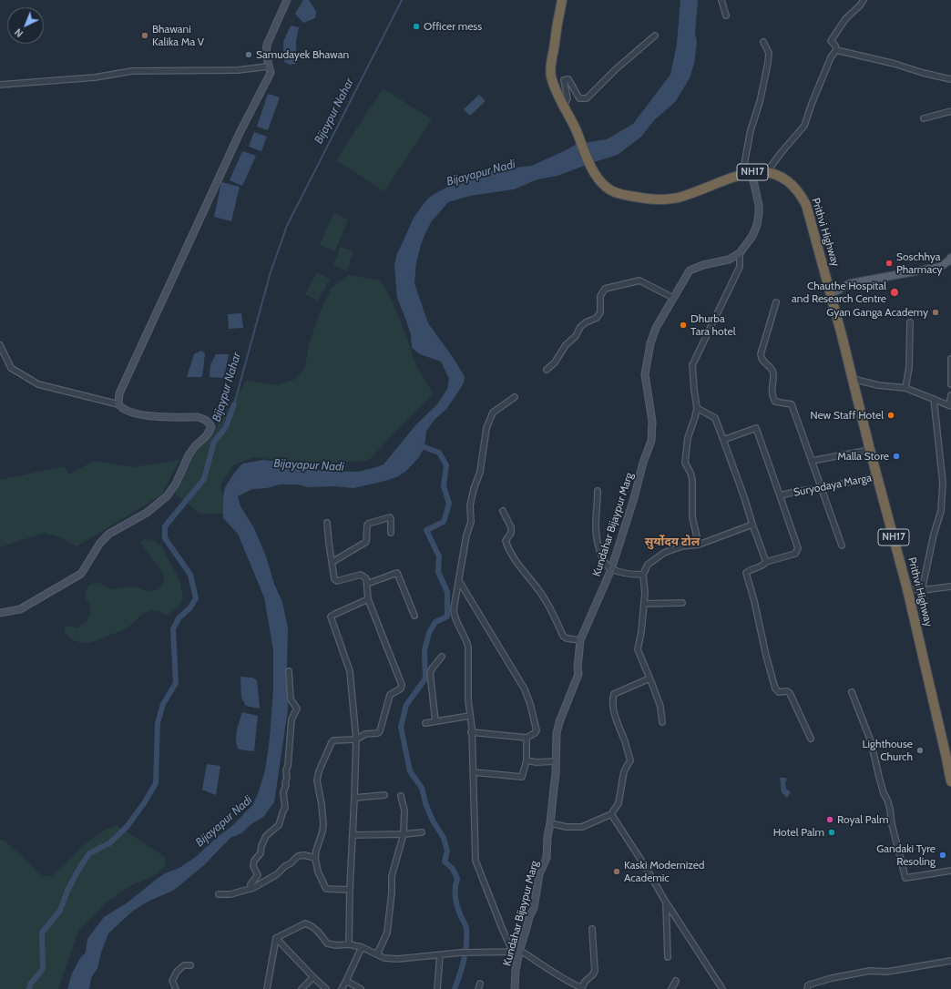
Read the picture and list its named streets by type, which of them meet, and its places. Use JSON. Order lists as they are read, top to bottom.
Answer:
{
  "streets": {
    "highway": ["NH17", "Prithvi Highway"],
    "main road": ["Kundahar Bijaypur Marg"],
    "street": ["Suryodaya Marga"]
  },
  "crossings": [
    ["Prithvi Highway", "Suryodaya Marga"]
  ],
  "districts": ["सुर्योदय टोल"],
  "water": ["Bijaypur Nahar", "Bijayapur Nadi"],
  "places": [
    "Officer mess",
    "Bhawani Kalika Ma V",
    "Samudayek Bhawan",
    "Soschhya Pharmacy",
    "Chauthe Hospital and Research Centre",
    "Gyan Ganga Academy",
    "Dhurba Tara hotel",
    "New Staff Hotel",
    "Malla Store",
    "Lighthouse Church",
    "Royal Palm",
    "Hotel Palm",
    "Gandaki Tyre Resoling",
    "Kaski Modernized Academic"
  ],
  "north": "bottom left"
}
